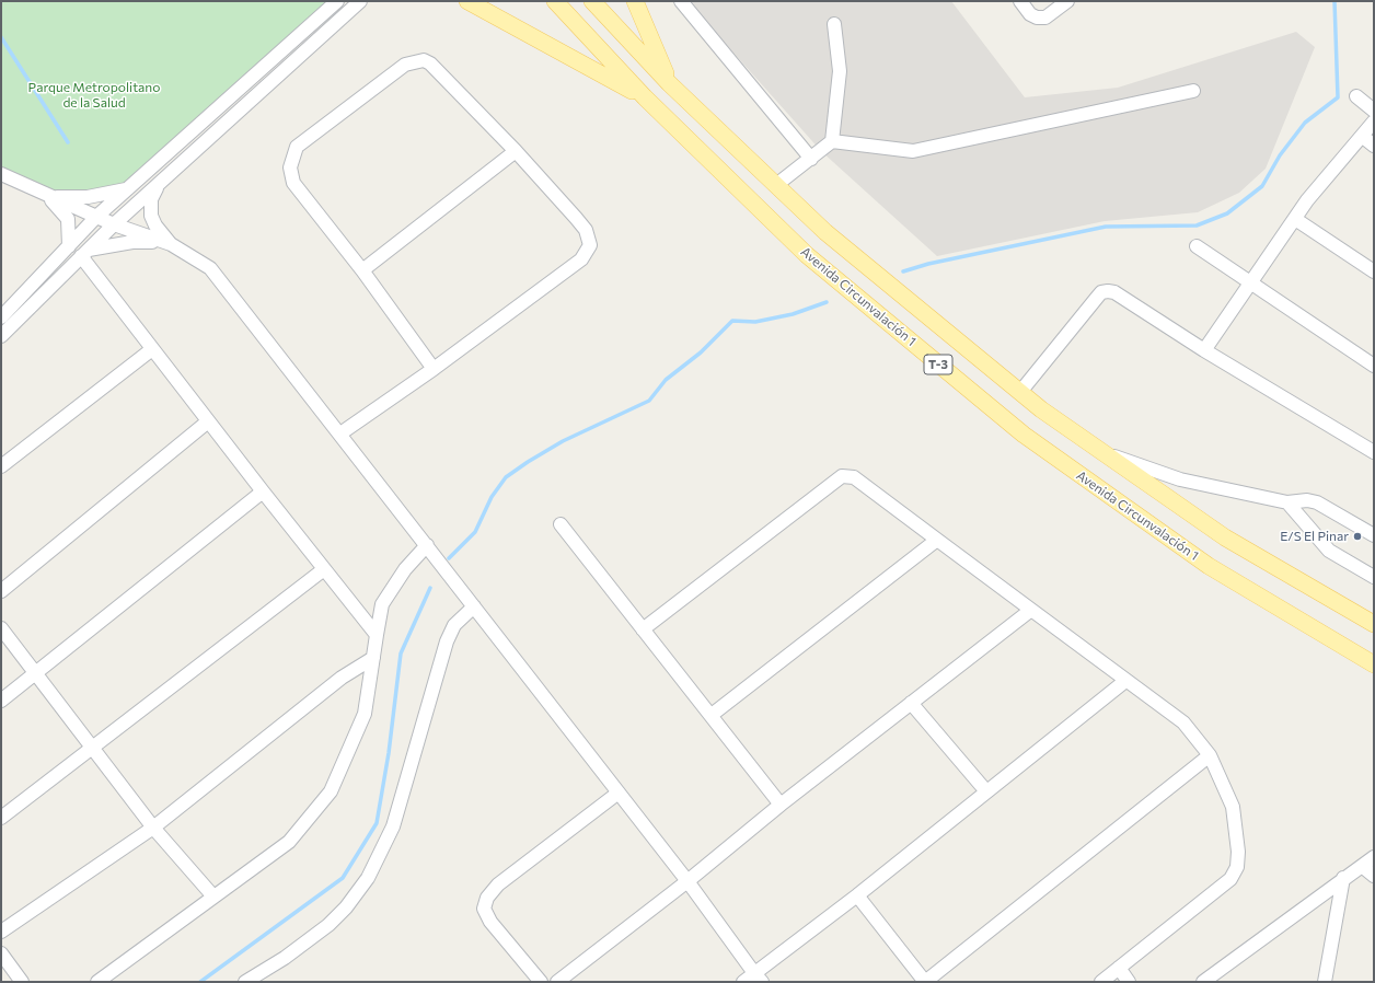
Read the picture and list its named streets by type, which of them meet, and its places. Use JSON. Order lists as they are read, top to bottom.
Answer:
{
  "streets": {
    "main road": ["Avenida Circunvalación 1", "T-3"]
  },
  "parks": ["Parque Metropolitano de la Salud"],
  "places": ["E/S El Pinar"]
}
